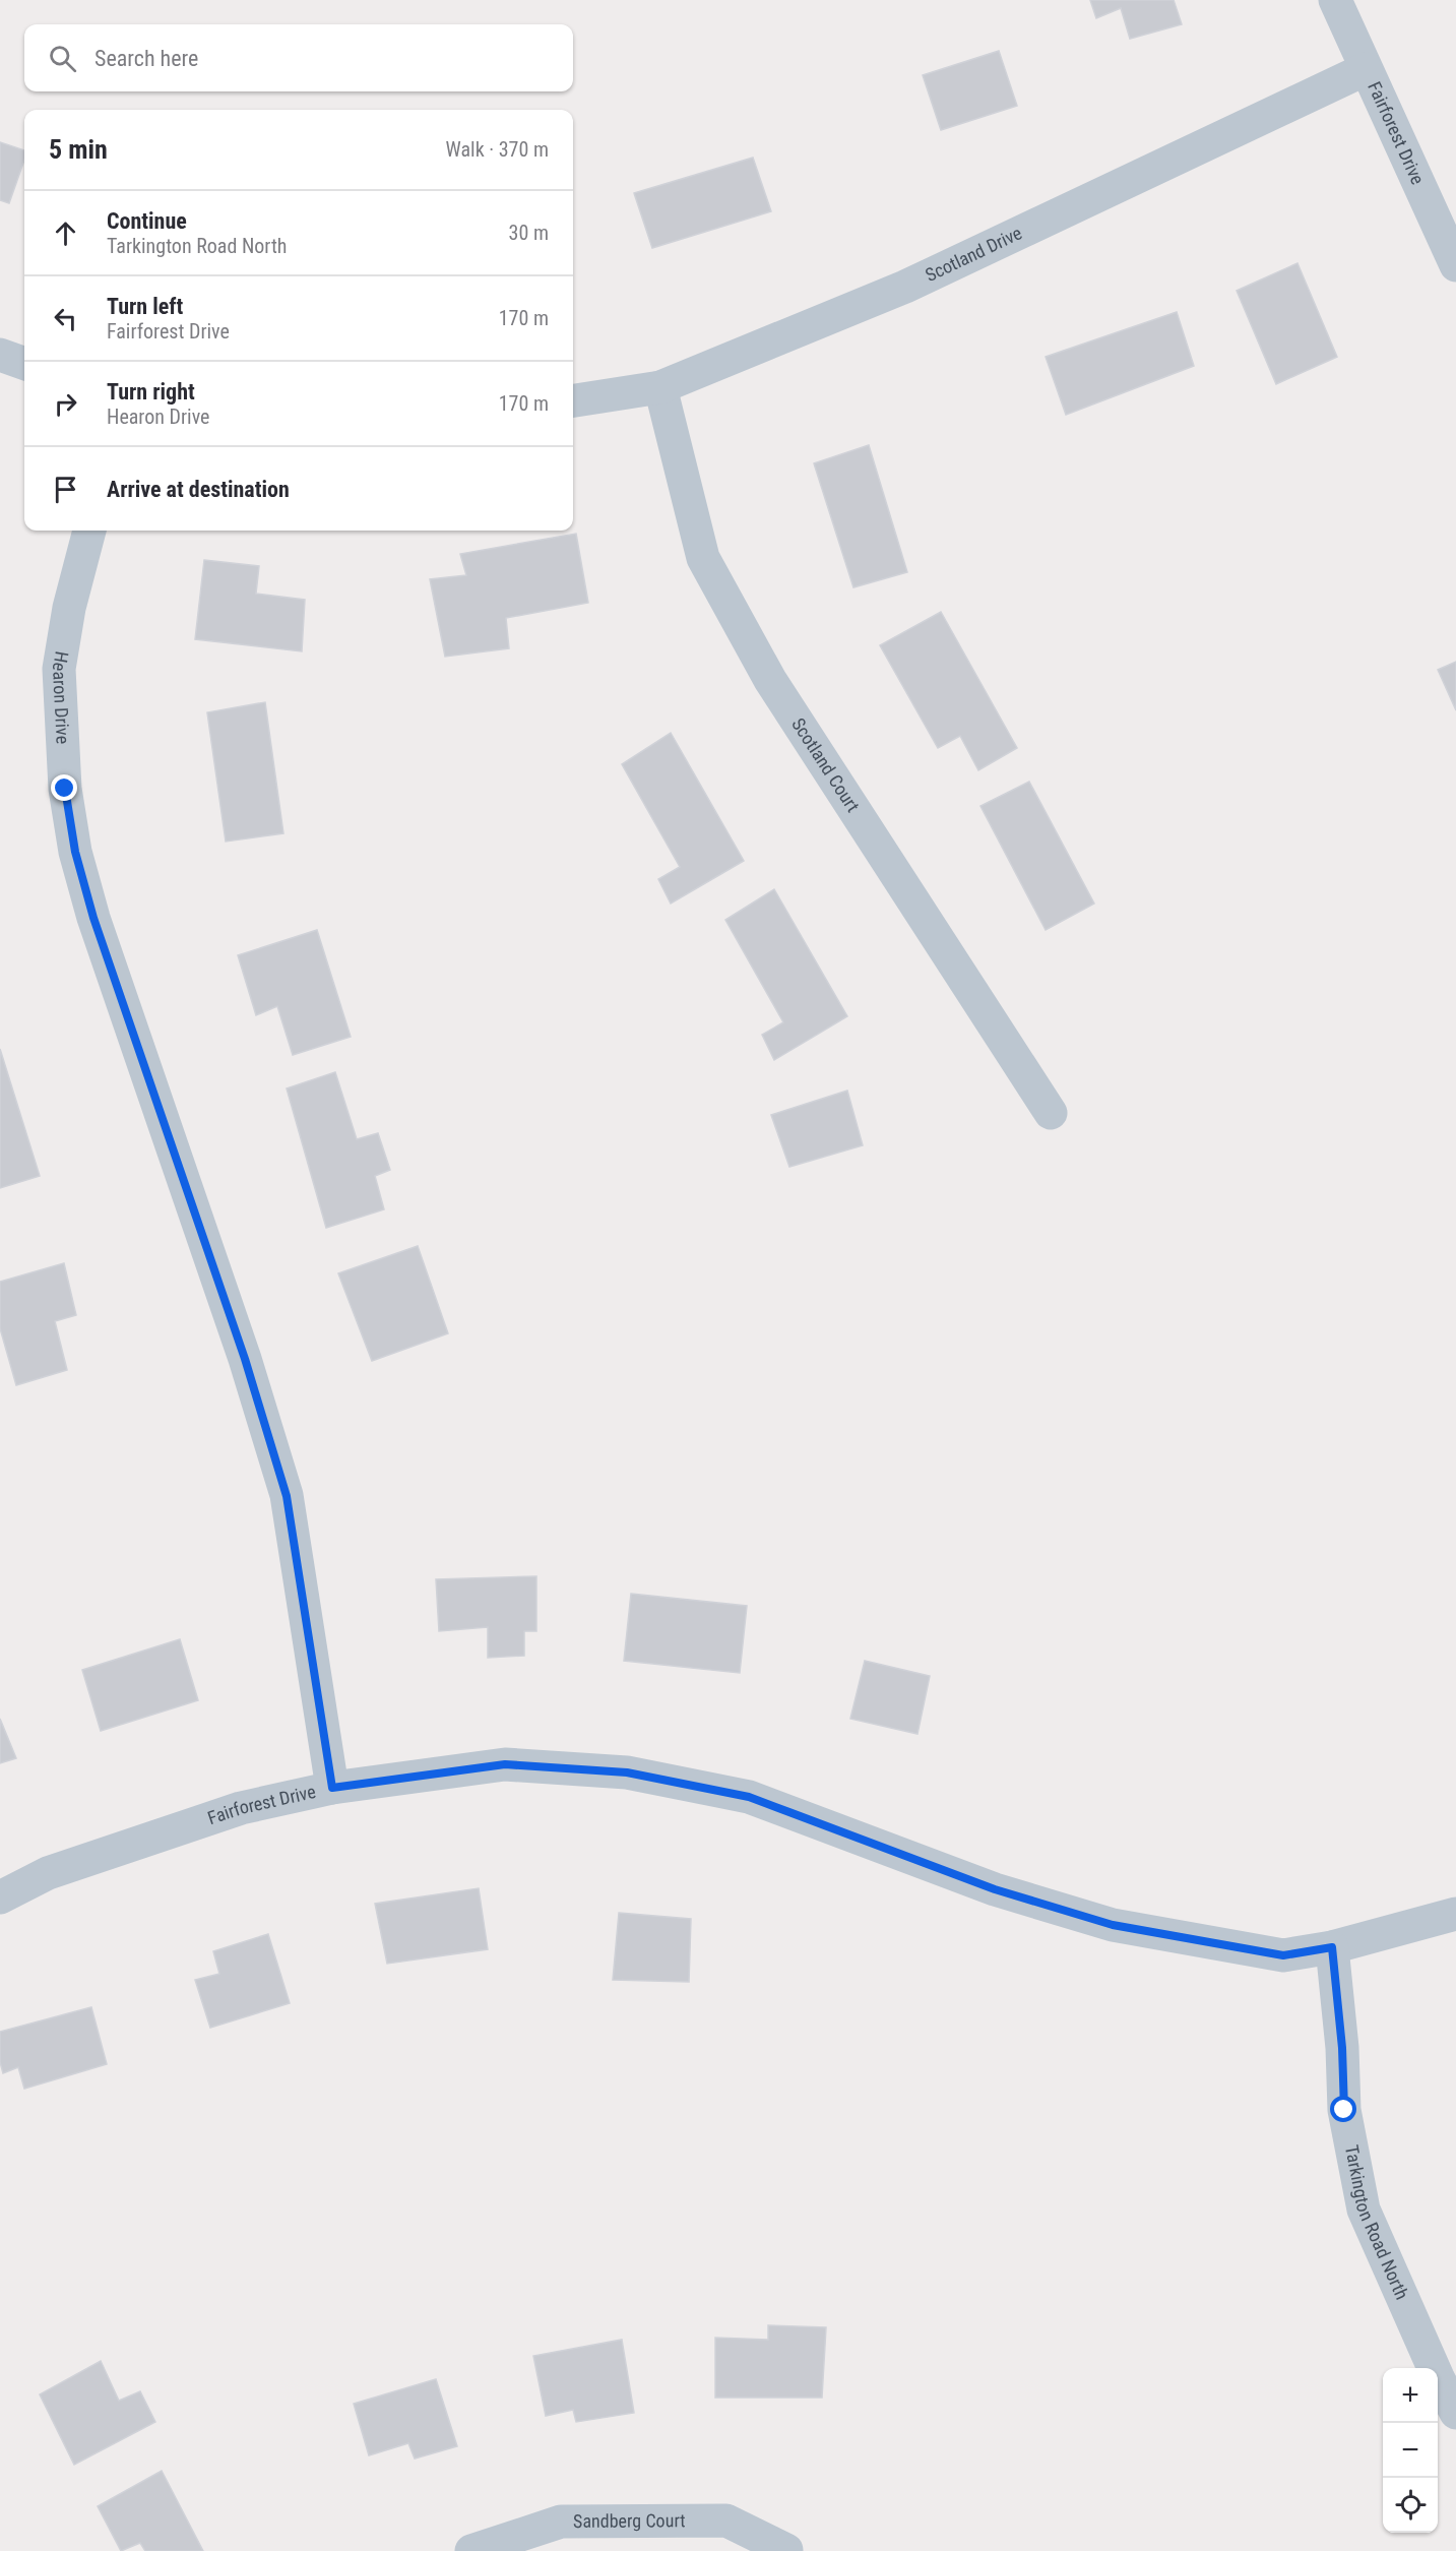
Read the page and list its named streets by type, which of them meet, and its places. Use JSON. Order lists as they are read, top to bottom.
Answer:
{
  "streets": {
    "street": [
      "Fairforest Drive",
      "Scotland Drive",
      "Hearon Drive",
      "Scotland Court",
      "Tarkington Road North",
      "Sandberg Court"
    ]
  },
  "crossings": [
    ["Fairforest Drive", "Scotland Drive"],
    ["Fairforest Drive", "Hearon Drive"],
    ["Fairforest Drive", "Tarkington Road North"],
    ["Scotland Drive", "Scotland Court"]
  ],
  "page": {
    "search": "Search here",
    "heading": ["5 min", "Walk · 370 m"],
    "list": [
      ["Continue", "Tarkington Road North", "30 m"],
      ["Turn left", "Fairforest Drive", "170 m"],
      ["Turn right", "Hearon Drive", "170 m"],
      "Arrive at destination"
    ],
    "map_buttons": ["+", "−"]
  }
}
